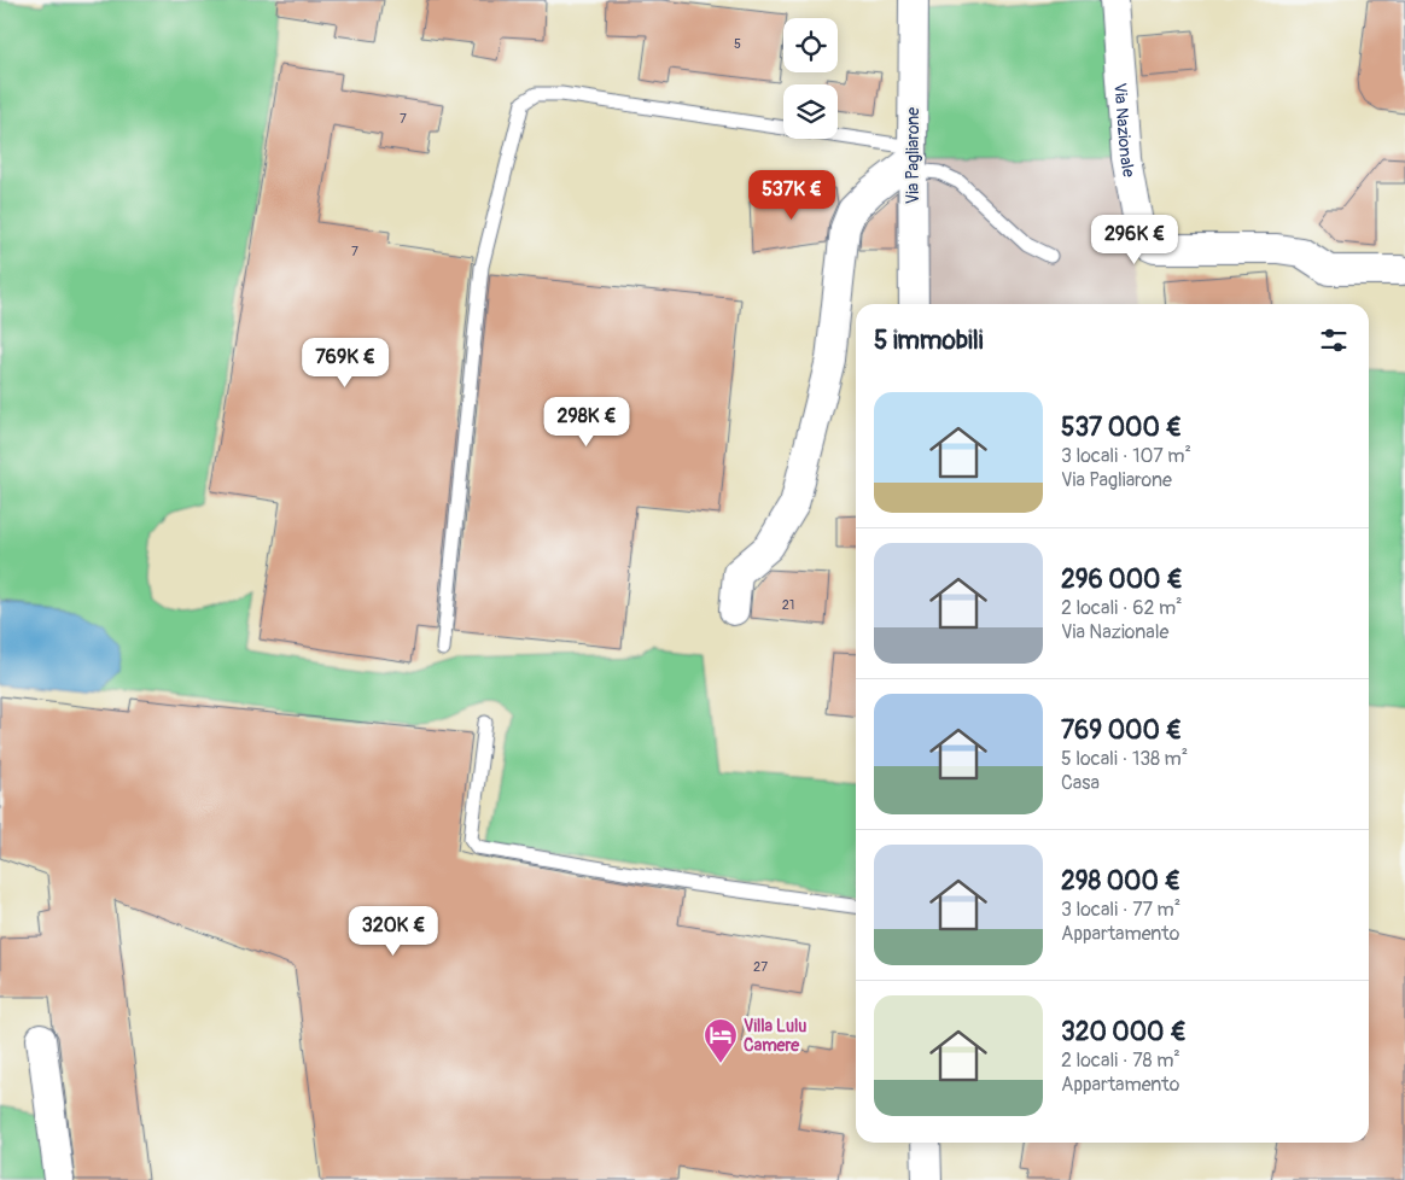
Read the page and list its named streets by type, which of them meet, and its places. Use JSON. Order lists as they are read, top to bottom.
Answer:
{
  "streets": {
    "street": ["Via Nazionale", "Via Pagliarone"]
  },
  "places": {
    "hotel": ["Villa Lulu Camere"]
  },
  "house_numbers": [
    "5",
    "7",
    "7",
    "21",
    "27"
  ],
  "page": {
    "price": [
      "537K €",
      "296K €",
      "769K €",
      "298K €",
      "320K €"
    ],
    "heading": "5 immobili",
    "list": [
      {
        "name": "537 000 €",
        "note": "3 locali · 107 m² · Via Pagliarone"
      },
      {
        "name": "296 000 €",
        "note": "2 locali · 62 m² · Via Nazionale"
      },
      {
        "name": "769 000 €",
        "note": "5 locali · 138 m² · Casa"
      },
      {
        "name": "298 000 €",
        "note": "3 locali · 77 m² · Appartamento"
      },
      {
        "name": "320 000 €",
        "note": "2 locali · 78 m² · Appartamento"
      }
    ]
  }
}
